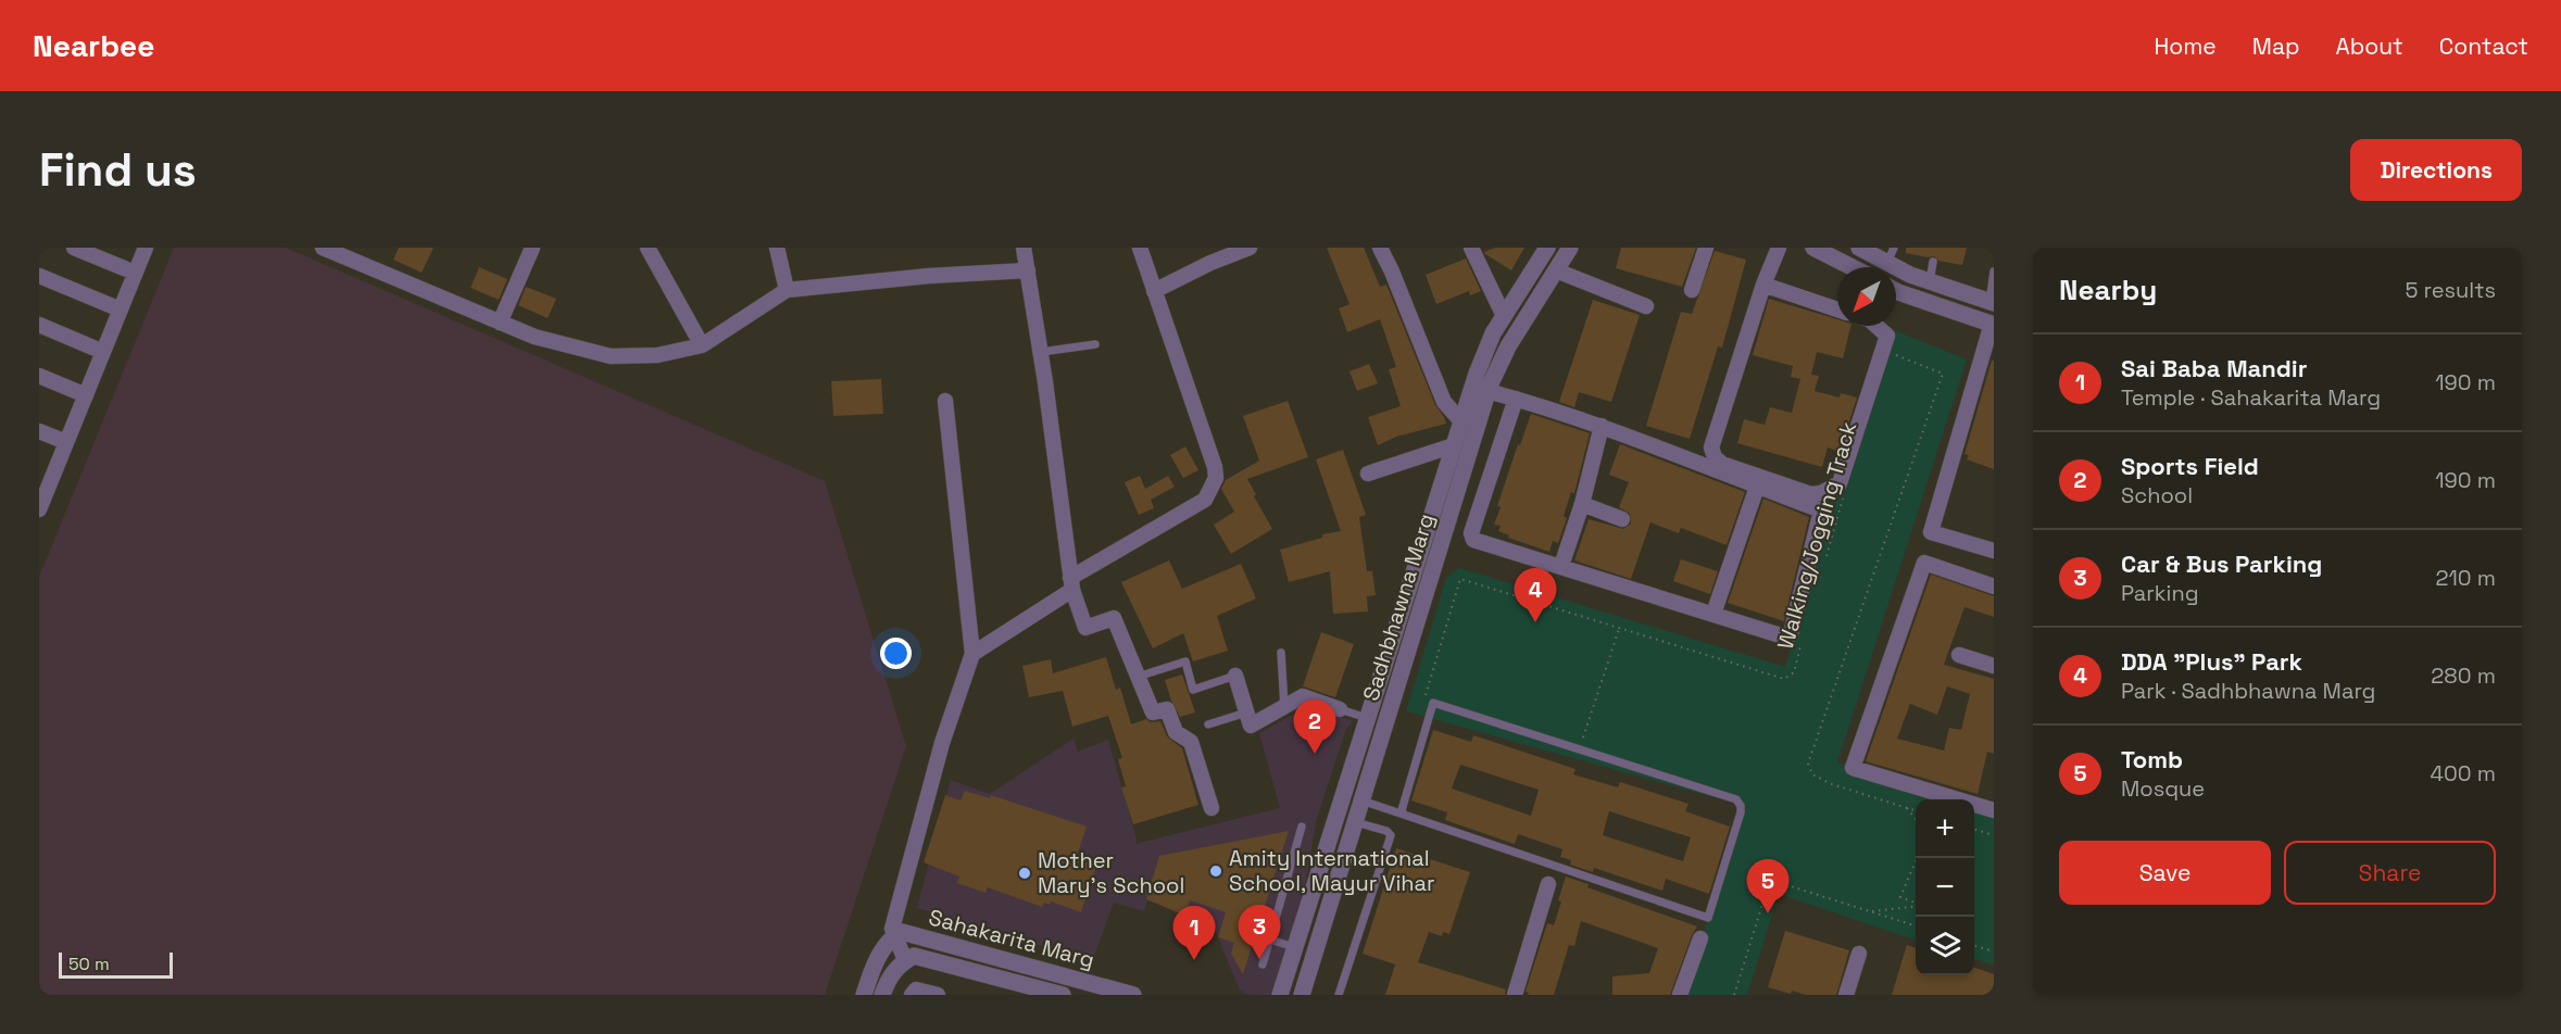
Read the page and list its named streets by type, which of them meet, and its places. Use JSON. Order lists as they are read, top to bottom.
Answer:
{
  "streets": {
    "street": ["Sadhbhawna Marg", "Sahakarita Marg"],
    "path": ["Walking/Jogging Track"]
  },
  "places": ["Amity International School, Mayur Vihar", "Mother Mary's School"],
  "scale_bar": "50 m",
  "north": "bottom left",
  "page": {
    "header": "Nearbee",
    "nav": [
      "Home",
      "Map",
      "About",
      "Contact"
    ],
    "buttons": [
      "Directions",
      ["Save", "Share"]
    ],
    "title": "Find us",
    "heading": ["Nearby", "5 results"],
    "list": [
      {
        "mark": "1",
        "name": "Sai Baba Mandir",
        "note": "Temple · Sahakarita Marg",
        "value": "190 m"
      },
      {
        "mark": "2",
        "name": "Sports Field",
        "note": "School",
        "value": "190 m"
      },
      {
        "mark": "3",
        "name": "Car & Bus Parking",
        "note": "Parking",
        "value": "210 m"
      },
      {
        "mark": "4",
        "name": "DDA \"Plus\" Park",
        "note": "Park · Sadhbhawna Marg",
        "value": "280 m"
      },
      {
        "mark": "5",
        "name": "Tomb",
        "note": "Mosque",
        "value": "400 m"
      }
    ],
    "pins": [
      "4",
      "2",
      "5",
      "3",
      "1"
    ],
    "map_buttons": ["+", "−"],
    "scale": "50 m"
  }
}
